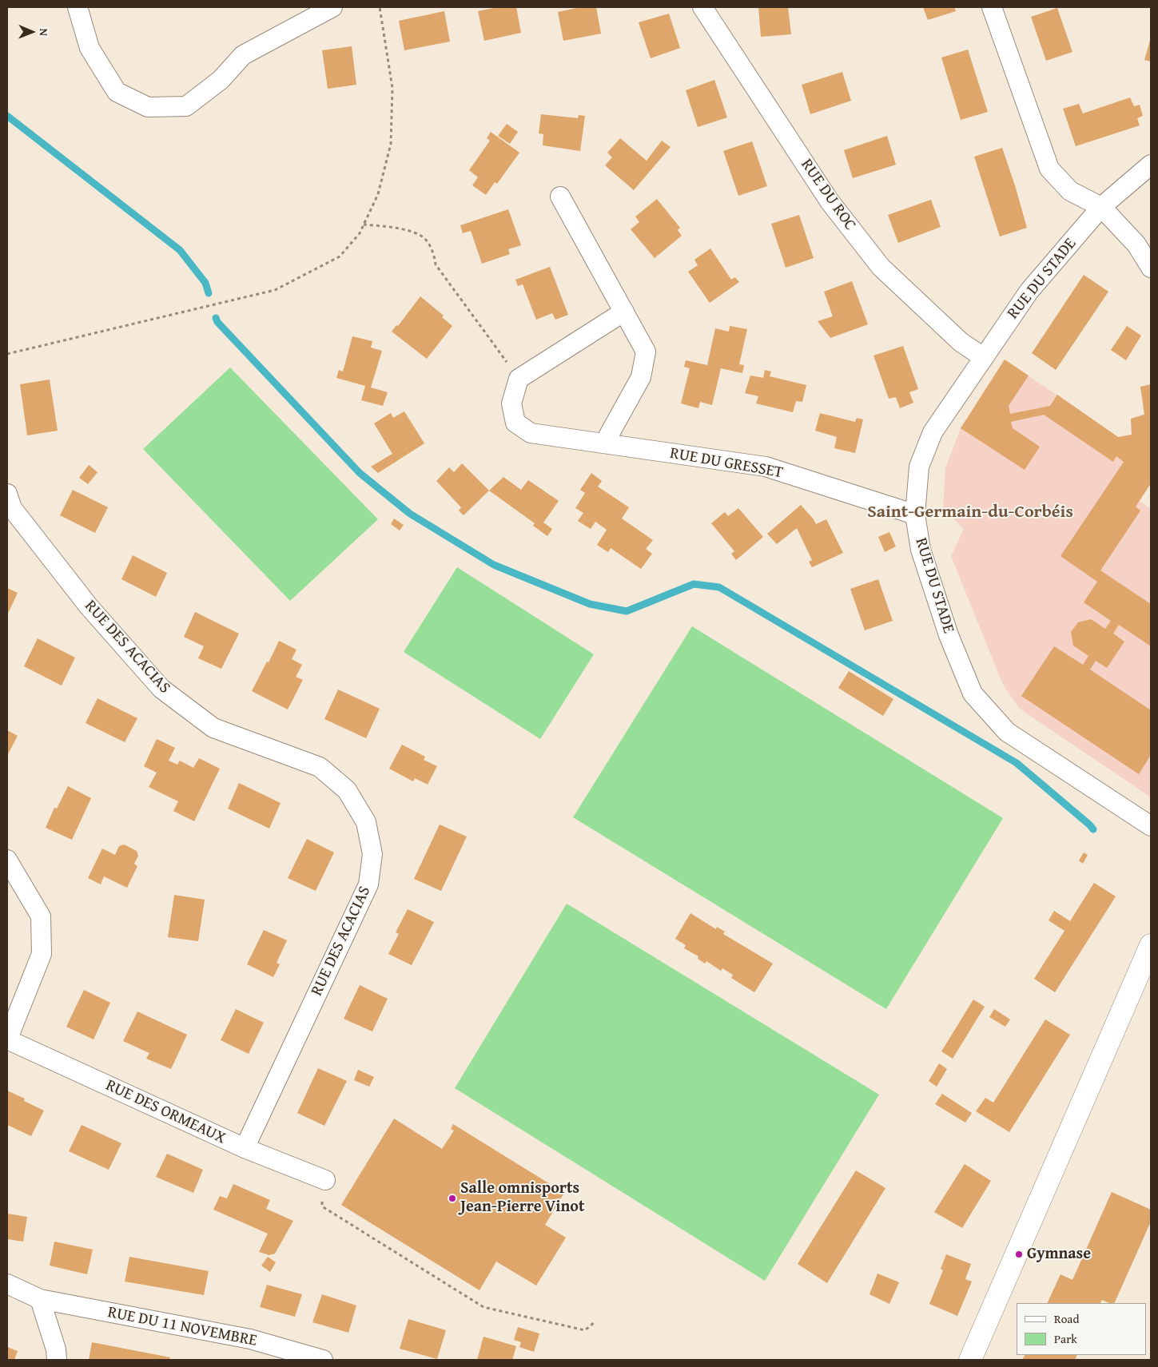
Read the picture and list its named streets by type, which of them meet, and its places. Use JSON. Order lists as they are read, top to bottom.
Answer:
{
  "streets": {
    "street": [
      "RUE DU ROC",
      "RUE DU STADE",
      "RUE DU GRESSET",
      "RUE DES ACACIAS",
      "RUE DES ORMEAUX",
      "RUE DU 11 NOVEMBRE"
    ]
  },
  "crossings": [
    ["RUE DU ROC", "RUE DU STADE"],
    ["RUE DU STADE", "RUE DU GRESSET"],
    ["RUE DES ACACIAS", "RUE DES ORMEAUX"]
  ],
  "districts": ["Saint-Germain-du-Corbéis"],
  "places": ["Salle omnisports Jean-Pierre Vinot", "Gymnase"],
  "legend": ["Road", "Park"],
  "north": "right"
}
